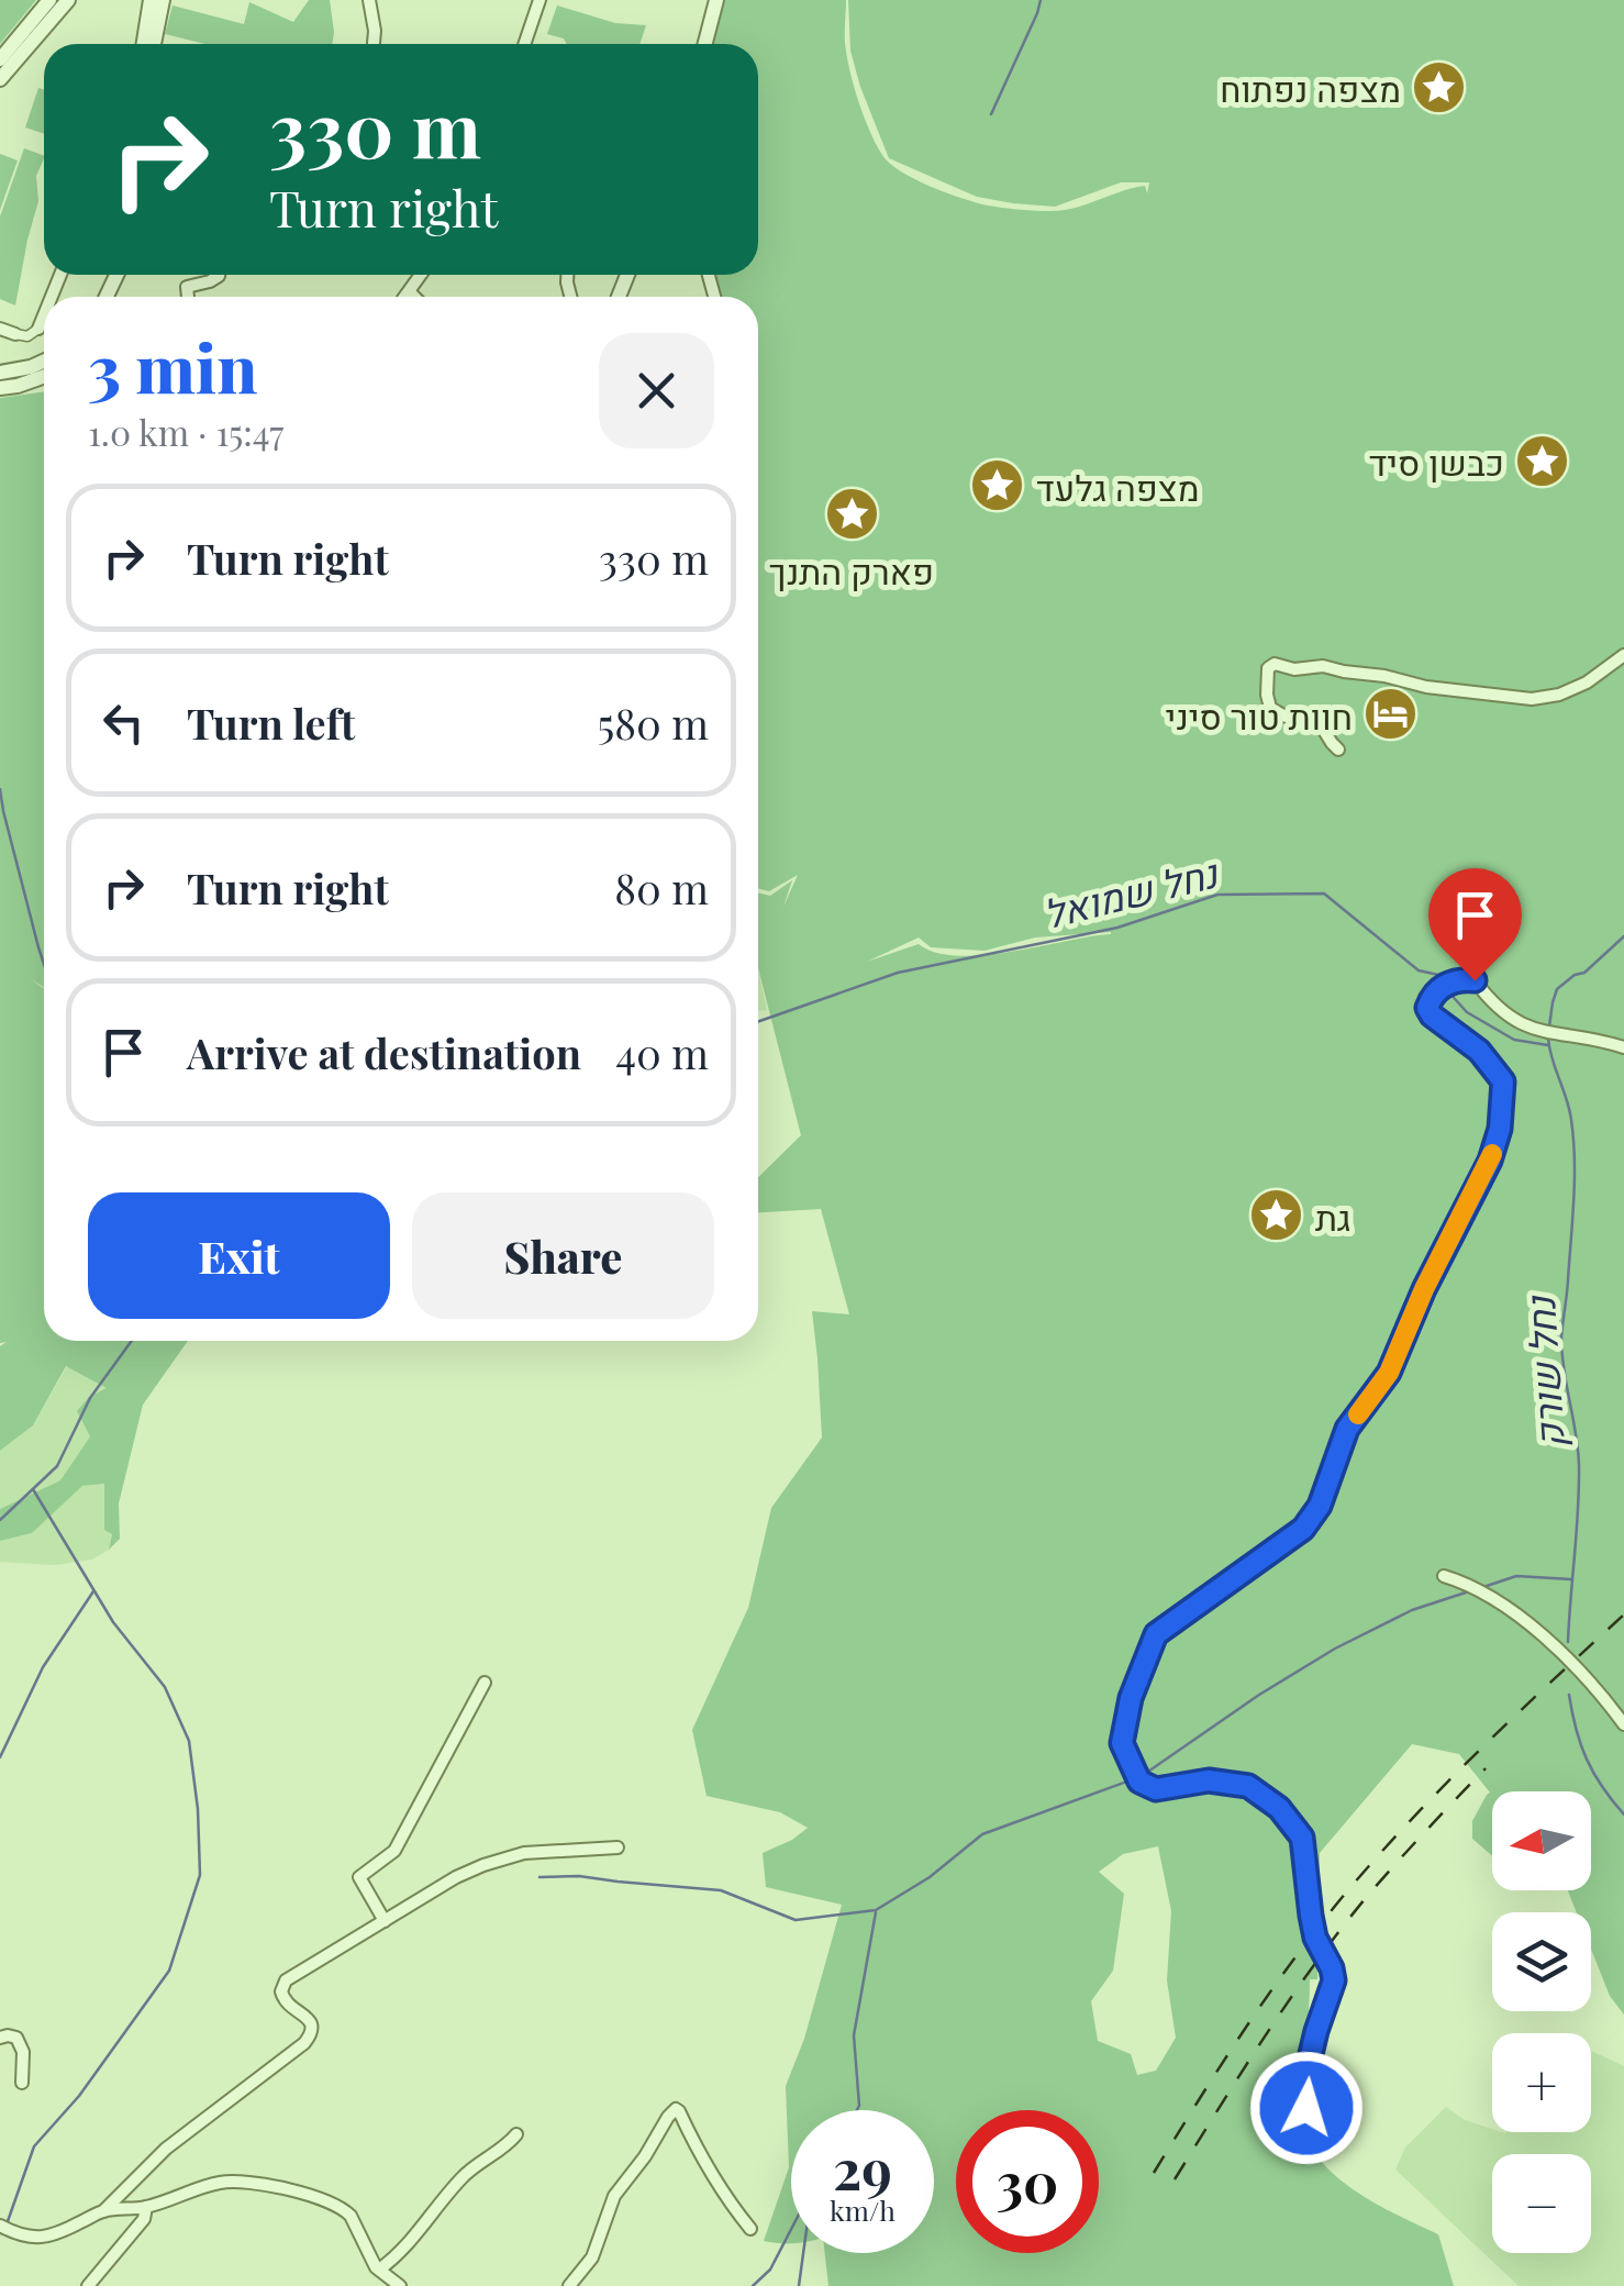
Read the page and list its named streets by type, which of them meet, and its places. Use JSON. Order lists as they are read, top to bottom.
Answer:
{
  "water": ["נחל שמואל", "נחל שורק"],
  "places": {
    "place": [
      "מצפה נפתוח",
      "כבשן סיד",
      "מצפה גלעד",
      "פארק התנך",
      "גת"
    ],
    "hotel": ["חוות טור סיני"]
  },
  "north": "left",
  "page": {
    "turn": ["330 m", "Turn right"],
    "heading": ["3 min", "1.0 km · 15:47"],
    "list": [
      {
        "name": "Turn right",
        "value": "330 m"
      },
      {
        "name": "Turn left",
        "value": "580 m"
      },
      {
        "name": "Turn right",
        "value": "80 m"
      },
      {
        "name": "Arrive at destination",
        "value": "40 m"
      }
    ],
    "buttons": ["Exit", "Share"],
    "map_buttons": ["+", "−"],
    "speed": "29 km/h",
    "limit": "30"
  }
}
